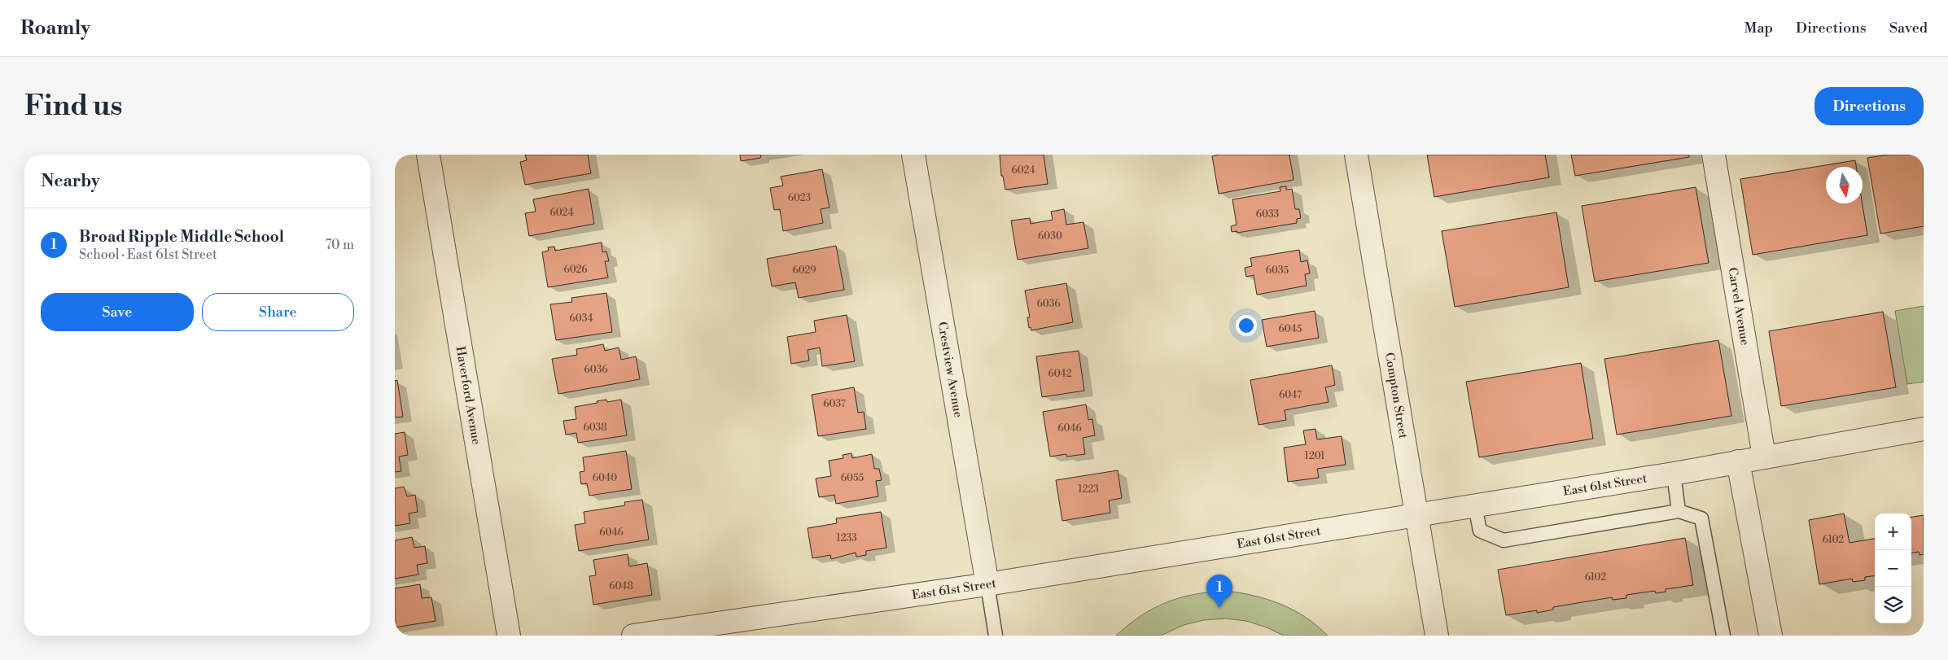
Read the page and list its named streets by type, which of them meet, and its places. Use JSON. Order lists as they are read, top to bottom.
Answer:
{
  "streets": {
    "street": [
      "Carvel Avenue",
      "Crestview Avenue",
      "Compton Street",
      "Haverford Avenue",
      "East 61st Street"
    ]
  },
  "crossings": [
    ["Carvel Avenue", "East 61st Street"],
    ["Crestview Avenue", "East 61st Street"],
    ["Compton Street", "East 61st Street"]
  ],
  "house_numbers": [
    "6024",
    "6023",
    "6024",
    "6033",
    "6030",
    "6026",
    "6029",
    "6035",
    "6036",
    "6034",
    "6045",
    "6036",
    "6042",
    "6047",
    "6037",
    "6038",
    "6046",
    "1201",
    "6040",
    "6055",
    "1223",
    "6046",
    "1233",
    "6102",
    "6102",
    "6048"
  ],
  "north": "bottom",
  "page": {
    "header": "Roamly",
    "nav": ["Map", "Directions", "Saved"],
    "buttons": [
      "Directions",
      ["Save", "Share"]
    ],
    "title": "Find us",
    "heading": "Nearby",
    "list": [
      {
        "mark": "1",
        "name": "Broad Ripple Middle School",
        "note": "School · East 61st Street",
        "value": "70 m"
      }
    ],
    "map_buttons": ["+", "−"],
    "pins": "1"
  }
}
